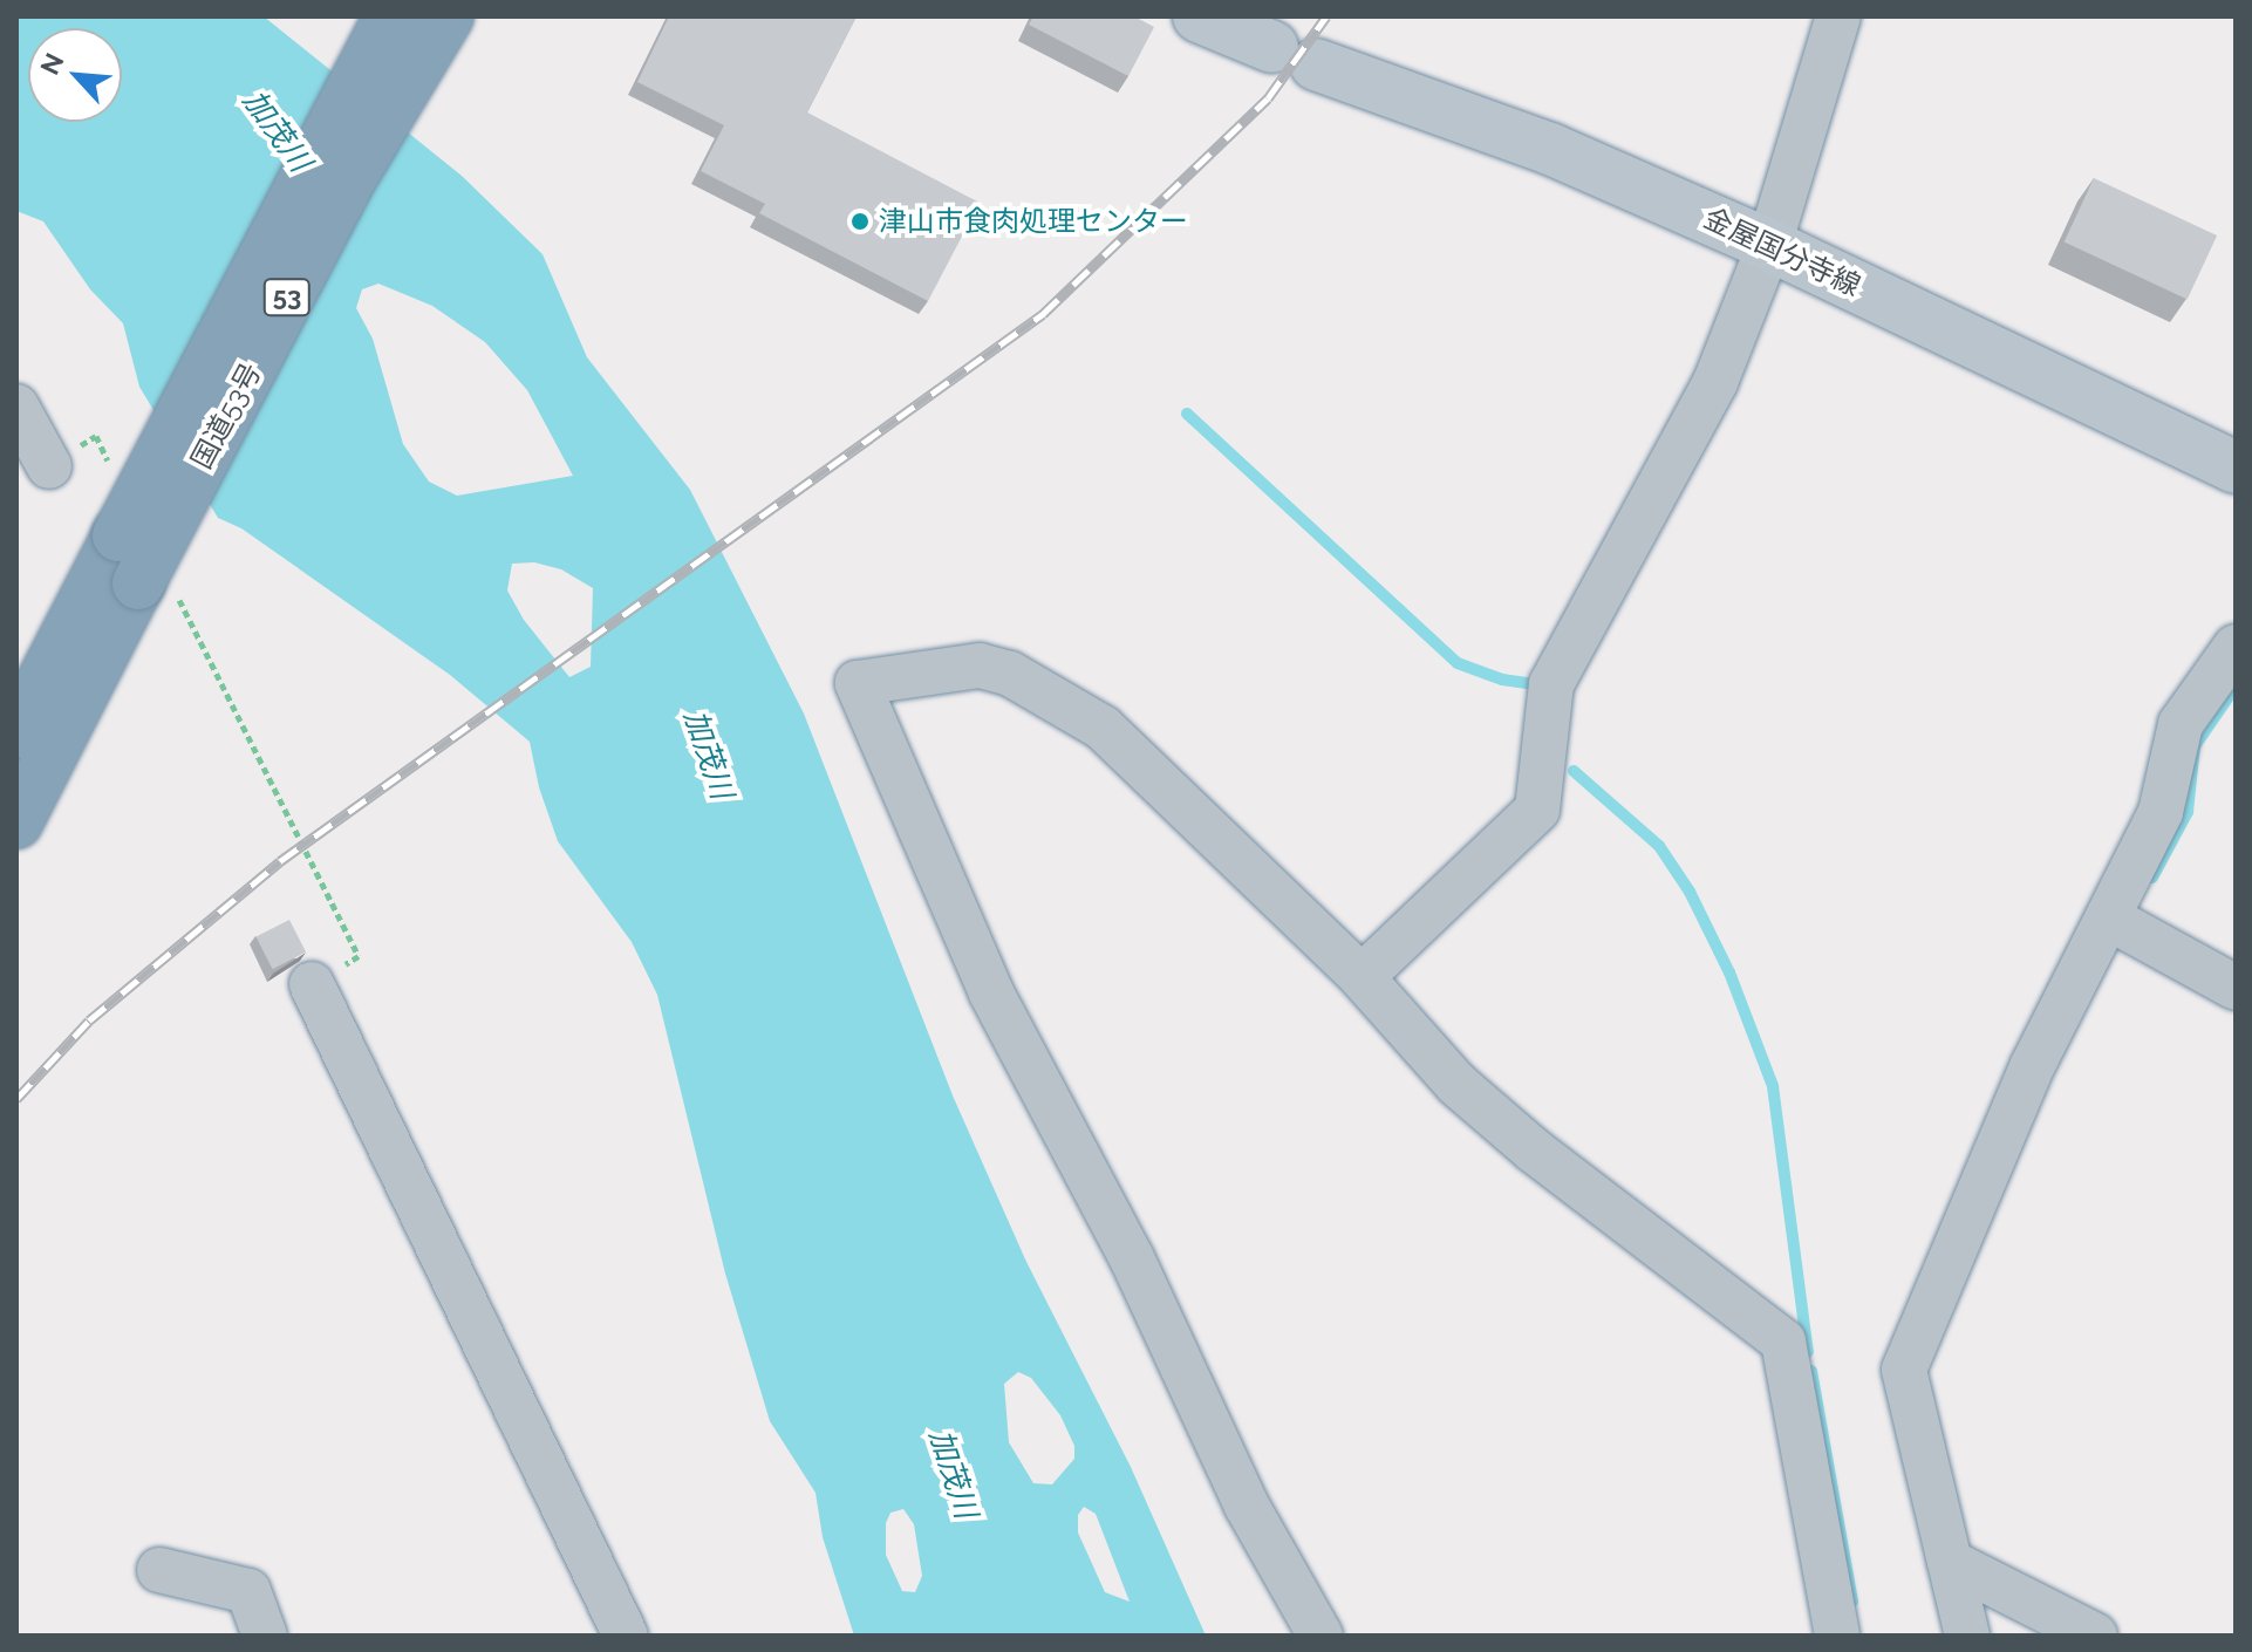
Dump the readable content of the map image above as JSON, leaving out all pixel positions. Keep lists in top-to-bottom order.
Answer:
{
  "streets": {
    "highway": ["53", "国道53号"],
    "main road": ["金屋国分寺線"]
  },
  "water": ["加茂川"],
  "places": ["津山市食肉処理センター"],
  "north": "top left"
}
